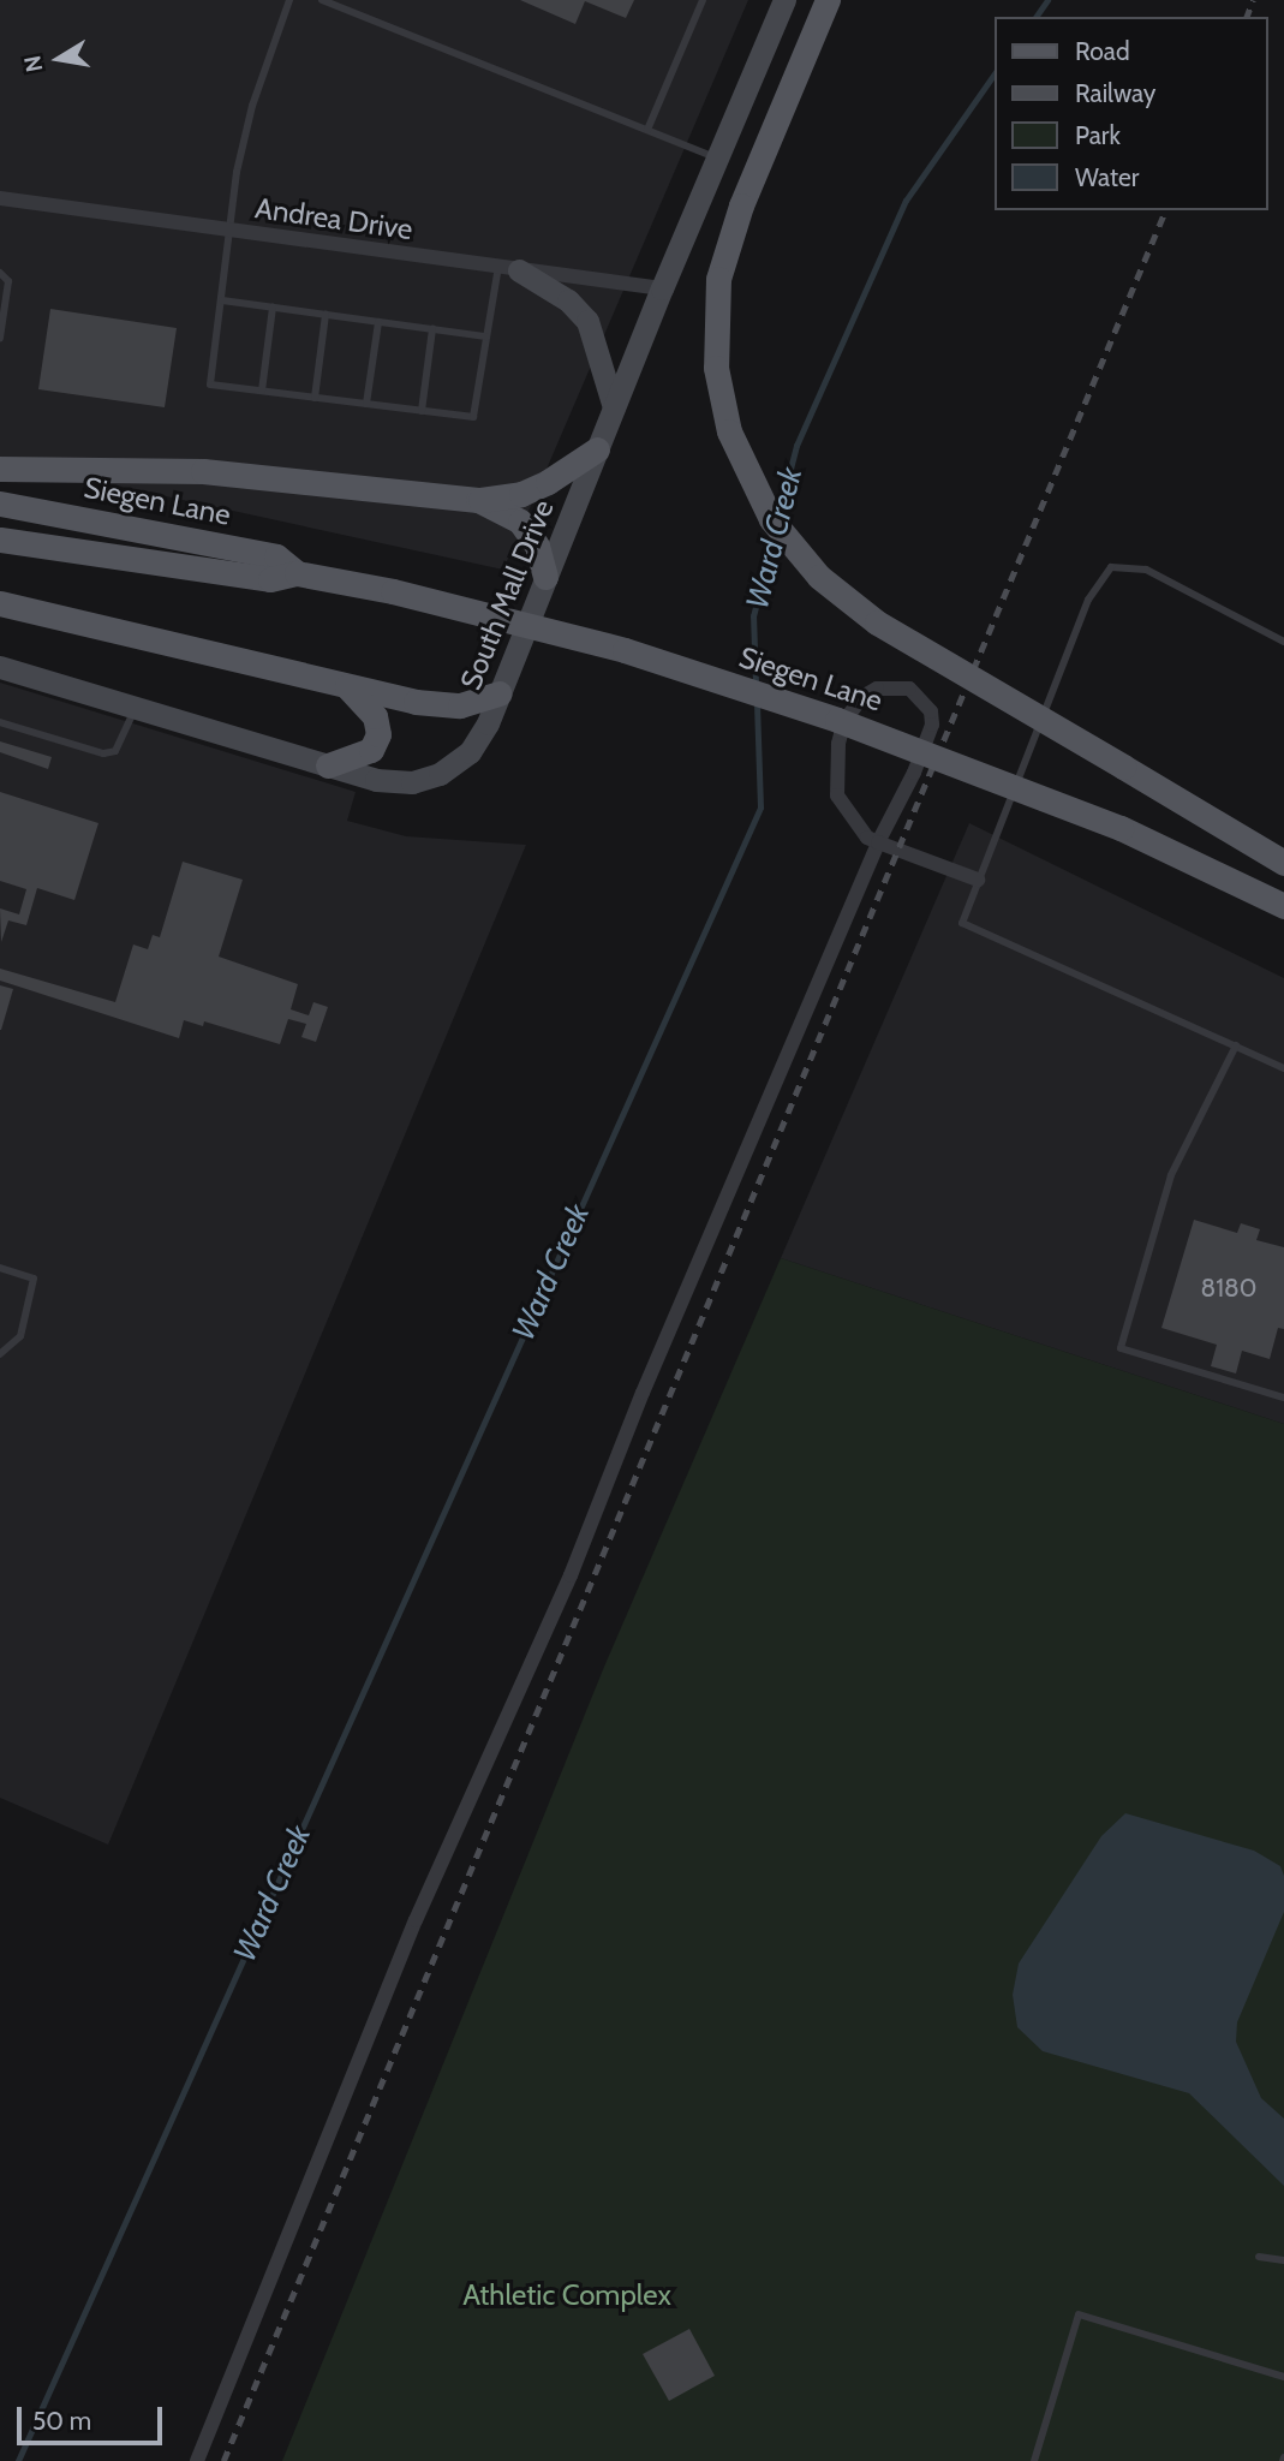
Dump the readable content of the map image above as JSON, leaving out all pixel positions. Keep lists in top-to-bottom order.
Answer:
{
  "streets": {
    "main road": ["Siegen Lane"],
    "street": ["Andrea Drive", "South Mall Drive"]
  },
  "crossings": [
    ["Andrea Drive", "South Mall Drive"]
  ],
  "water": ["Ward Creek"],
  "parks": ["Athletic Complex"],
  "house_numbers": ["8180"],
  "legend": [
    "Road",
    "Railway",
    "Park",
    "Water"
  ],
  "scale_bar": "50 m",
  "north": "left"
}
